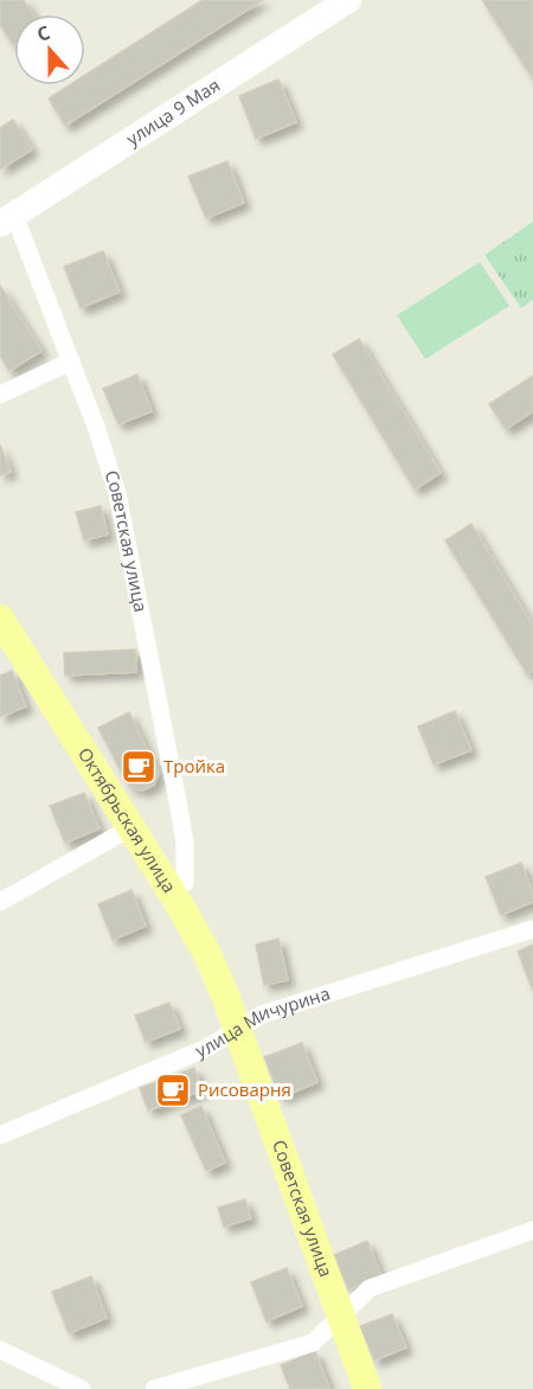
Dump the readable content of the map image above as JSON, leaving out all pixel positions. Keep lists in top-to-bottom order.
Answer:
{
  "streets": {
    "main road": ["улица 9 Мая", "Советская улица", "Октябрьская улица"],
    "street": ["улица Мичурина"]
  },
  "crossings": [
    ["улица 9 Мая", "Советская улица"],
    ["Советская улица", "Октябрьская улица"],
    ["Советская улица", "улица Мичурина"],
    ["Октябрьская улица", "улица Мичурина"]
  ],
  "places": {
    "cafe": ["Тройка", "Рисоварня"]
  },
  "north": "top"
}
